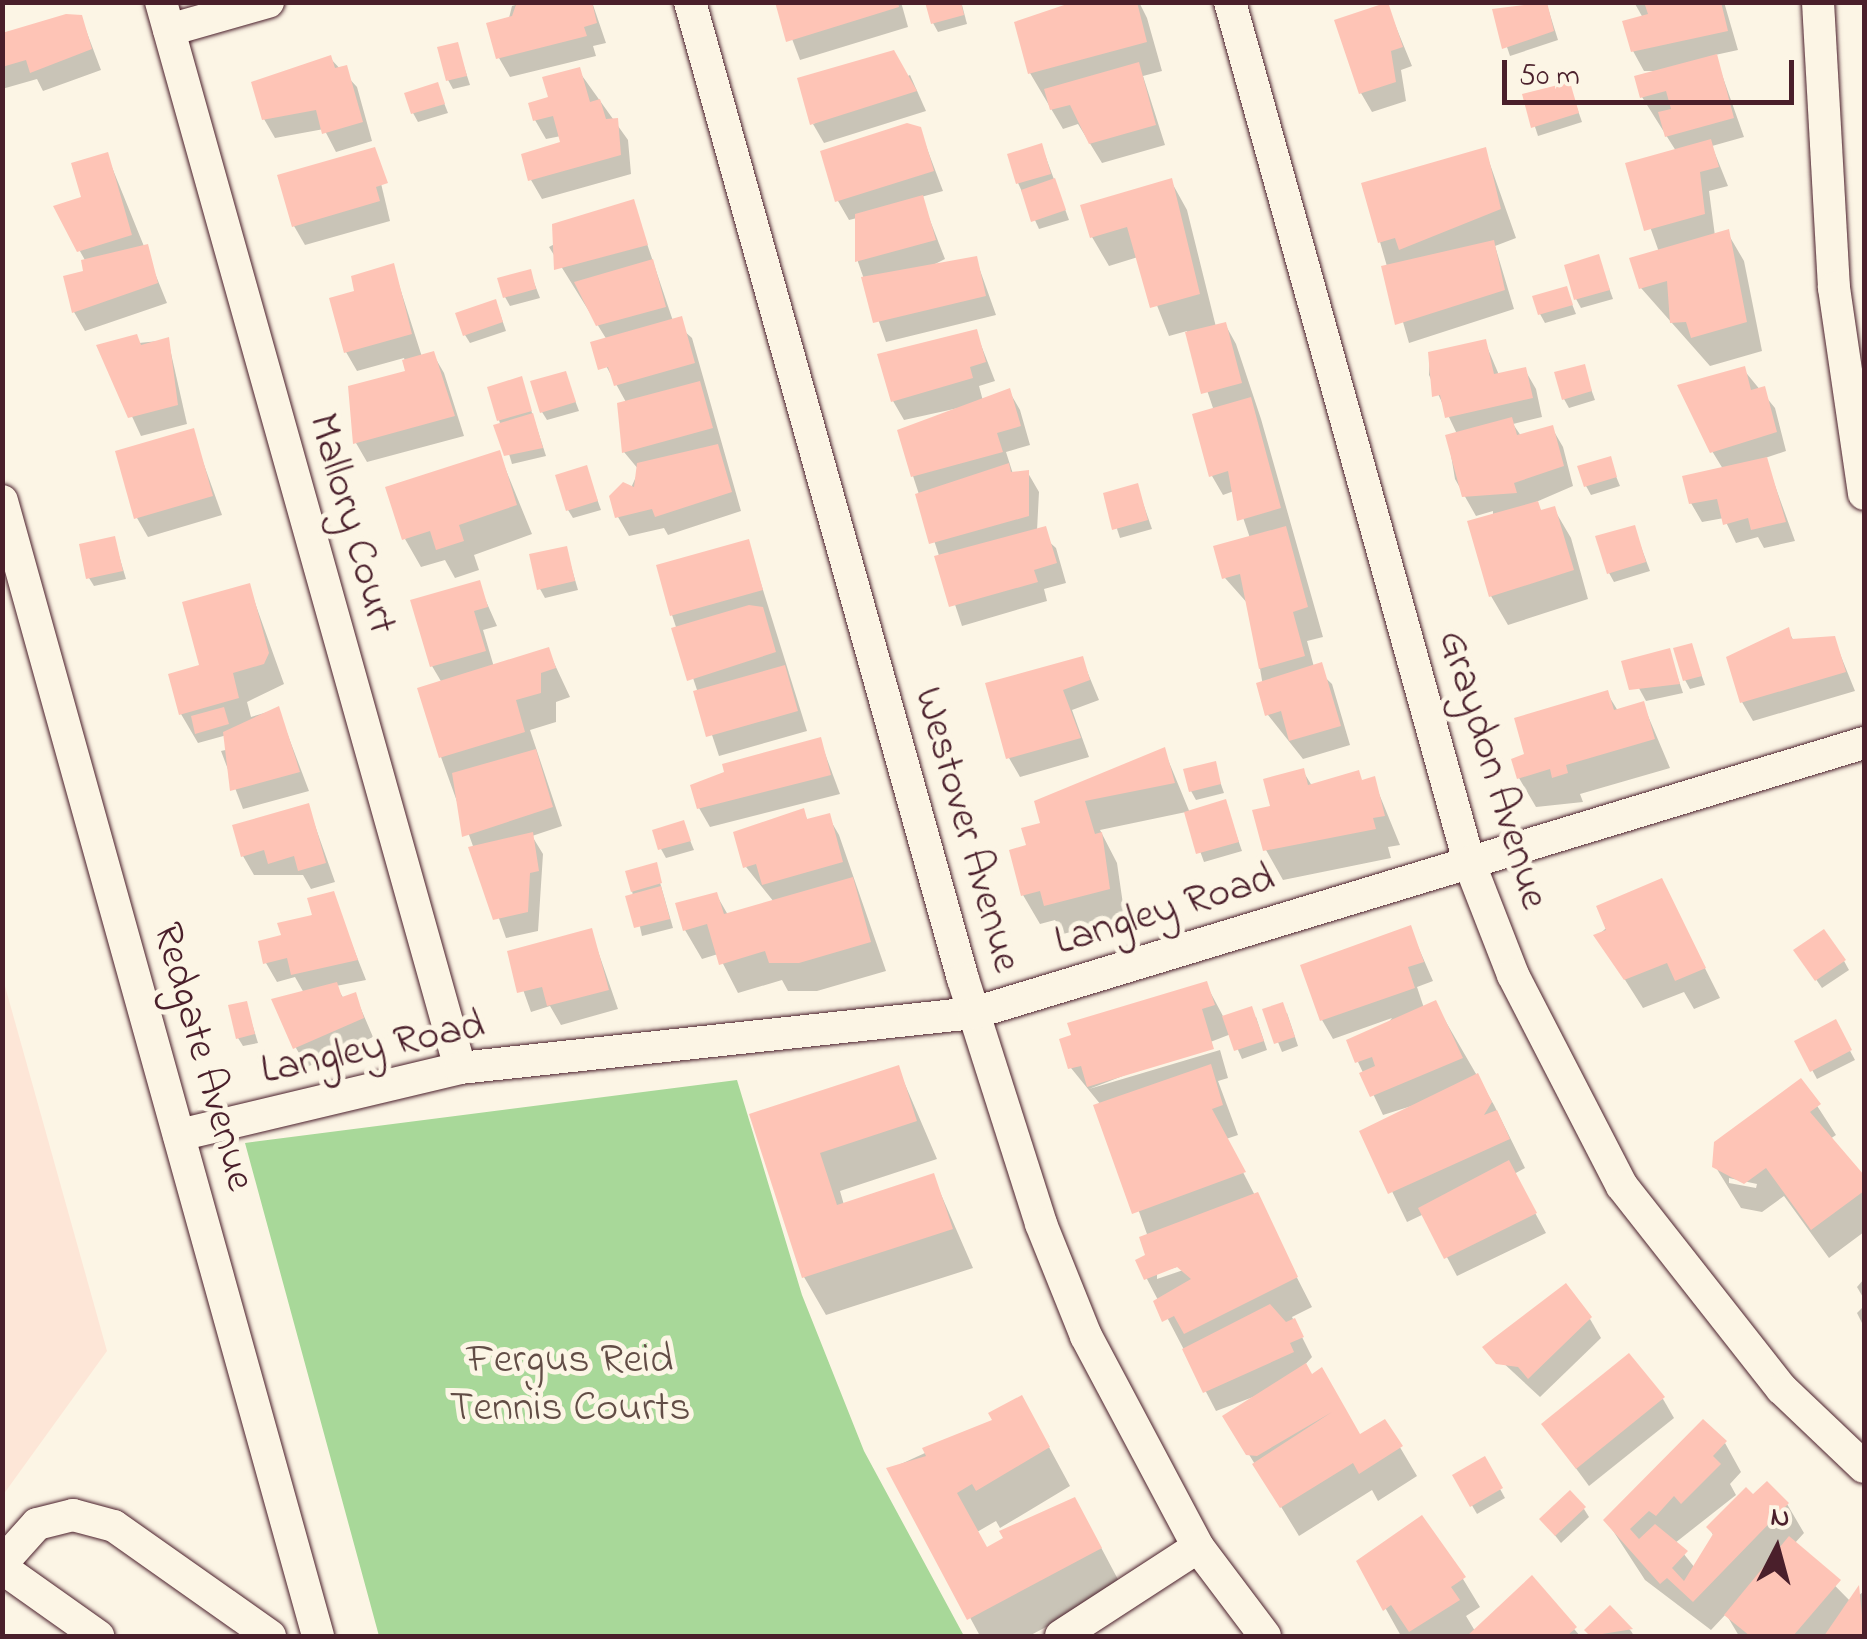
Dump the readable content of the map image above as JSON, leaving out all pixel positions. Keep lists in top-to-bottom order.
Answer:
{
  "streets": {
    "street": [
      "Mallory Court",
      "Graydon Avenue",
      "Westover Avenue",
      "Langley Road",
      "Redgate Avenue"
    ]
  },
  "crossings": [
    ["Mallory Court", "Langley Road"],
    ["Graydon Avenue", "Langley Road"],
    ["Westover Avenue", "Langley Road"],
    ["Langley Road", "Redgate Avenue"]
  ],
  "parks": ["Fergus Reid Tennis Courts"],
  "scale_bar": "50 m",
  "north": "top"
}
